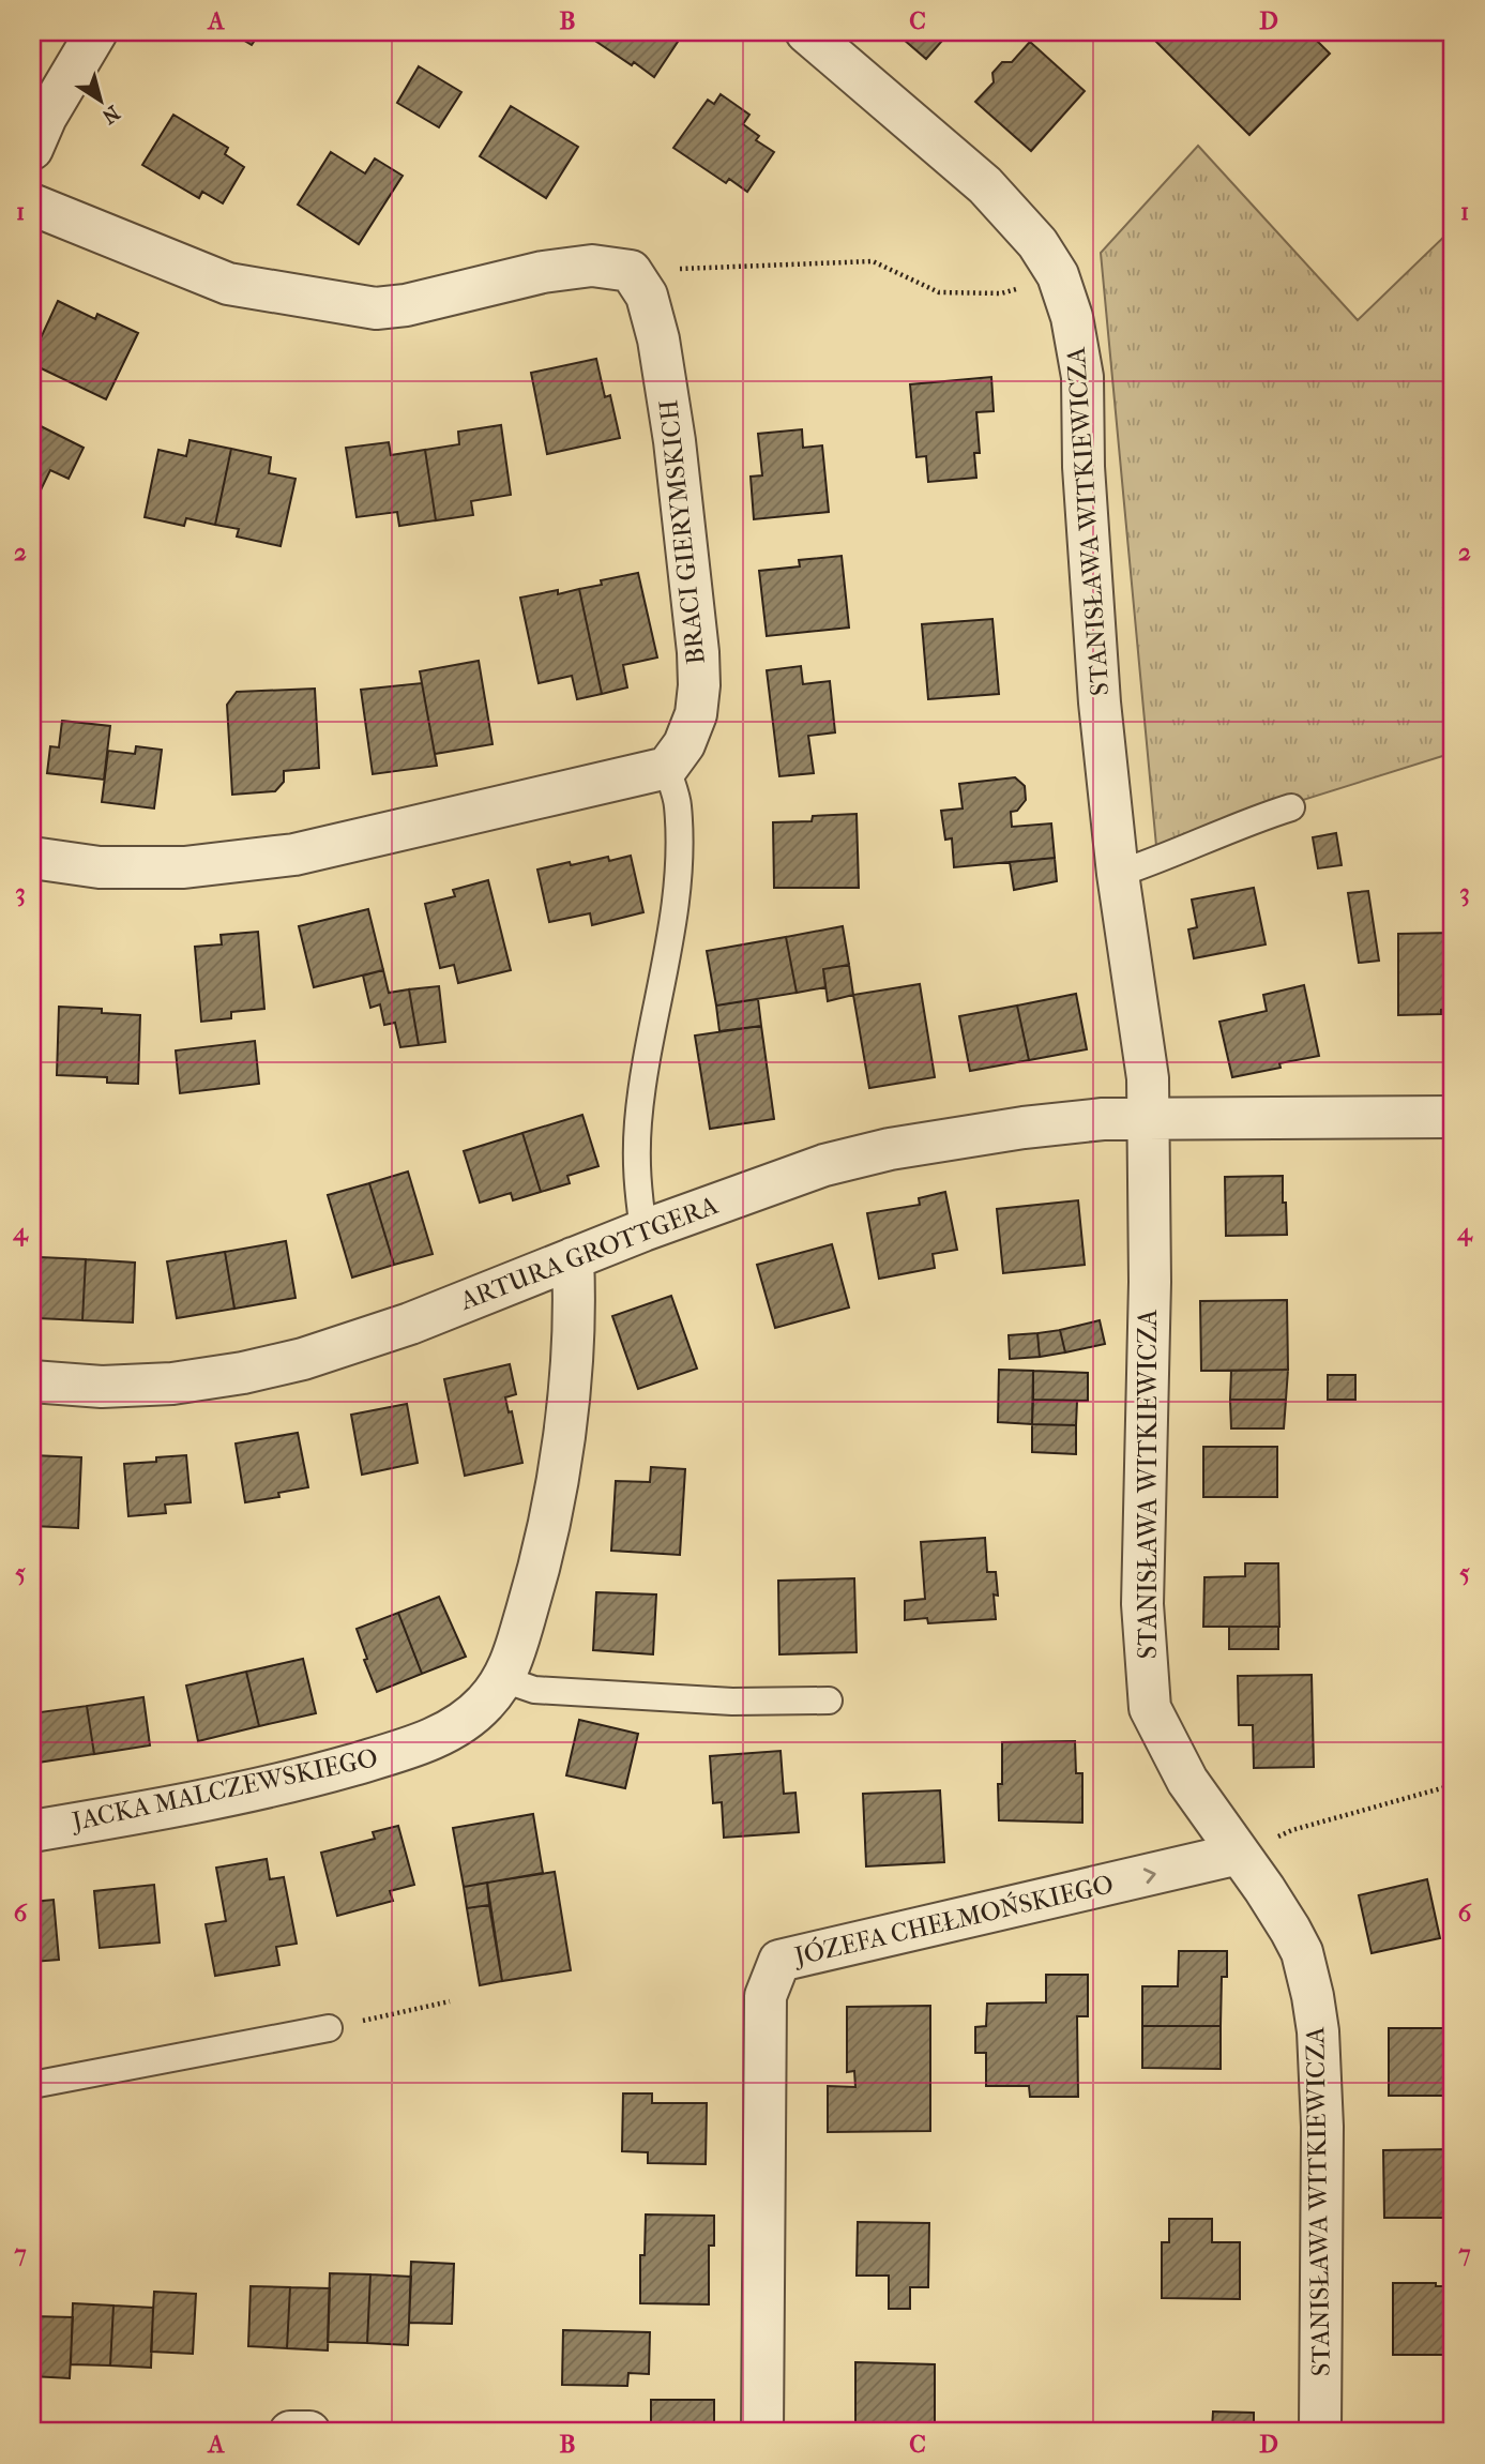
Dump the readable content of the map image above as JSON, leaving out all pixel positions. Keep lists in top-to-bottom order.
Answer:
{
  "streets": {
    "street": [
      "STANISŁAWA WITKIEWICZA",
      "BRACI GIERYMSKICH",
      "ARTURA GROTTGERA",
      "JACKA MALCZEWSKIEGO",
      "JÓZEFA CHEŁMOŃSKIEGO"
    ]
  },
  "crossings": [
    ["STANISŁAWA WITKIEWICZA", "ARTURA GROTTGERA"],
    ["STANISŁAWA WITKIEWICZA", "JÓZEFA CHEŁMOŃSKIEGO"],
    ["ARTURA GROTTGERA", "JACKA MALCZEWSKIEGO"]
  ],
  "north": "bottom right",
  "grid": {
    "columns": [
      "A",
      "B",
      "C",
      "D"
    ],
    "rows": [
      "1",
      "2",
      "3",
      "4",
      "5",
      "6",
      "7"
    ]
  }
}
